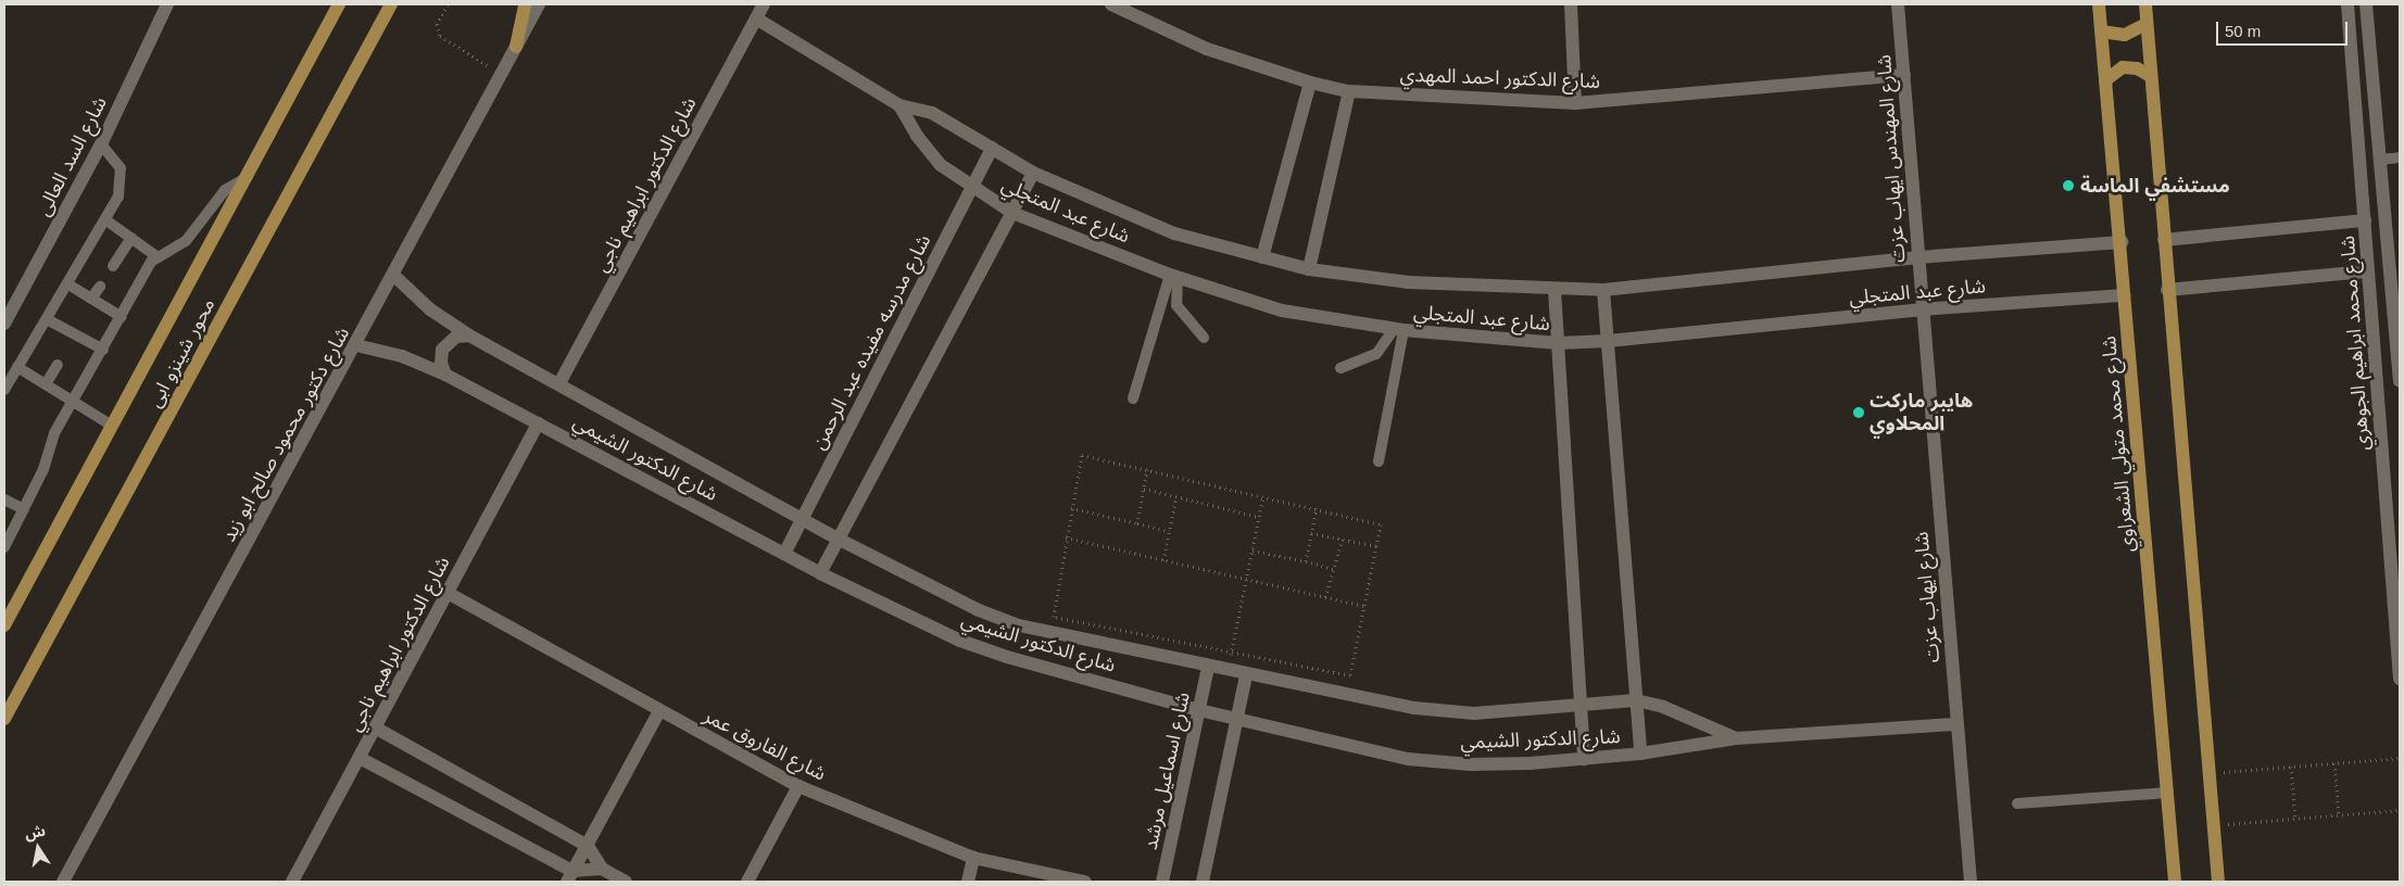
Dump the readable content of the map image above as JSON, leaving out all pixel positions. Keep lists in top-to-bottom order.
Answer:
{
  "streets": {
    "main road": ["محور شينزو ابى", "شارع محمد متولي الشعراوي"],
    "street": [
      "شارع الدكتور احمد المهدي",
      "شارع السد العالى",
      "شارع المهندس ايهاب عزت",
      "شارع الدكتور ابراهيم ناجي",
      "شارع عبد المتجلي",
      "شارع مدرسه مفيده عبد الرحمن",
      "شارع محمد ابراهيم الجوهري",
      "شارع دكتور محمود صالح ابو زيد",
      "شارع الدكتور الشيمي",
      "شارع ايهاب عزت",
      "شارع الفاروق عمر",
      "شارع اسماعيل مرشد"
    ]
  },
  "crossings": [
    ["شارع الدكتور احمد المهدي", "شارع المهندس ايهاب عزت"],
    ["شارع المهندس ايهاب عزت", "شارع عبد المتجلي"],
    ["شارع المهندس ايهاب عزت", "شارع ايهاب عزت"],
    ["شارع الدكتور ابراهيم ناجي", "شارع عبد المتجلي"],
    ["شارع الدكتور ابراهيم ناجي", "شارع الدكتور الشيمي"],
    ["شارع الدكتور ابراهيم ناجي", "شارع الفاروق عمر"],
    ["شارع عبد المتجلي", "شارع مدرسه مفيده عبد الرحمن"],
    ["شارع عبد المتجلي", "شارع محمد متولي الشعراوي"],
    ["شارع عبد المتجلي", "شارع ايهاب عزت"],
    ["شارع مدرسه مفيده عبد الرحمن", "شارع الدكتور الشيمي"],
    ["شارع دكتور محمود صالح ابو زيد", "شارع الدكتور الشيمي"],
    ["شارع الدكتور الشيمي", "شارع ايهاب عزت"],
    ["شارع الدكتور الشيمي", "شارع اسماعيل مرشد"]
  ],
  "places": ["مستشفي الماسة", "هايبر ماركت المحلاوي"],
  "scale_bar": "50 m",
  "north": "top"
}
